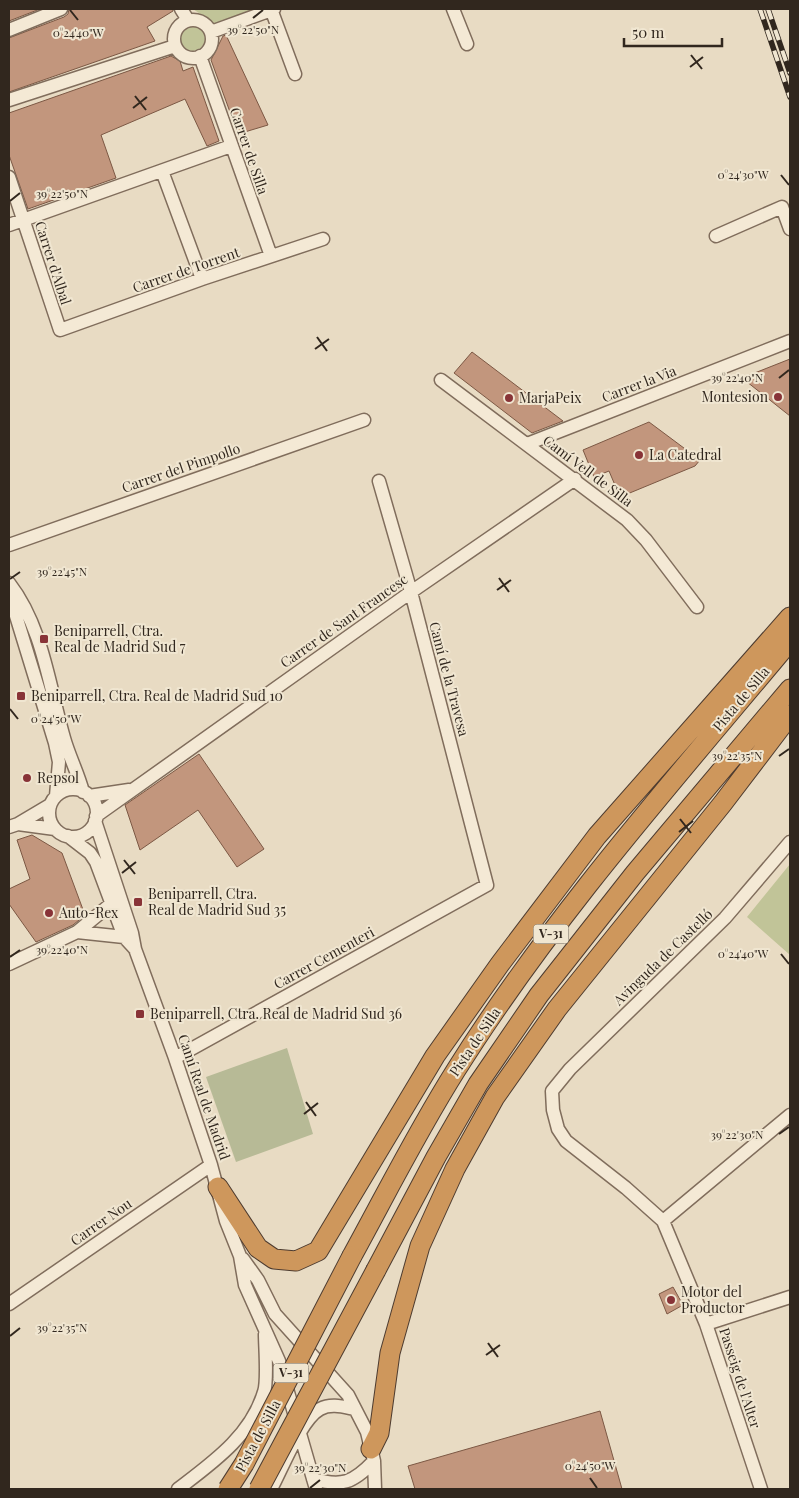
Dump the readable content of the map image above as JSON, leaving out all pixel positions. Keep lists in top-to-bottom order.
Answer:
{
  "streets": {
    "highway": ["Pista de Silla", "V-31"],
    "street": [
      "Carrer de Silla",
      "Carrer d'Albal",
      "Carrer de Torrent",
      "Carrer la Via",
      "Carrer del Pimpollo",
      "Camí Vell de Silla",
      "Carrer de Sant Francesc",
      "Camí de la Travesa",
      "Avinguda de Castelló",
      "Carrer Cementeri",
      "Camí Real de Madrid",
      "Carrer Nou",
      "Passeig de l'Alter"
    ]
  },
  "crossings": [
    ["Carrer de Silla", "Carrer de Torrent"],
    ["Carrer d'Albal", "Carrer de Torrent"],
    ["Carrer la Via", "Camí Vell de Silla"],
    ["Camí Vell de Silla", "Carrer de Sant Francesc"],
    ["Carrer de Sant Francesc", "Camí de la Travesa"],
    ["Carrer de Sant Francesc", "Camí Real de Madrid"],
    ["Camí de la Travesa", "Carrer Cementeri"],
    ["Avinguda de Castelló", "Passeig de l'Alter"],
    ["Carrer Cementeri", "Camí Real de Madrid"],
    ["Camí Real de Madrid", "Carrer Nou"]
  ],
  "places": {
    "other": [
      "Montesion",
      "MarjaPeix",
      "La Catedral",
      "Repsol",
      "Auto-Rex",
      "Motor del Productor"
    ],
    "transit": [
      "Beniparrell, Ctra. Real de Madrid Sud 7",
      "Beniparrell, Ctra. Real de Madrid Sud 10",
      "Beniparrell, Ctra. Real de Madrid Sud 35",
      "Beniparrell, Ctra. Real de Madrid Sud 36"
    ]
  },
  "scale_bar": "50 m",
  "coordinates": [
    "39°22'50\"N",
    "0°24'40\"W",
    "0°24'30\"W",
    "39°22'40\"N",
    "39°22'45\"N",
    "0°24'50\"W",
    "39°22'35\"N",
    "39°22'30\"N"
  ]
}
